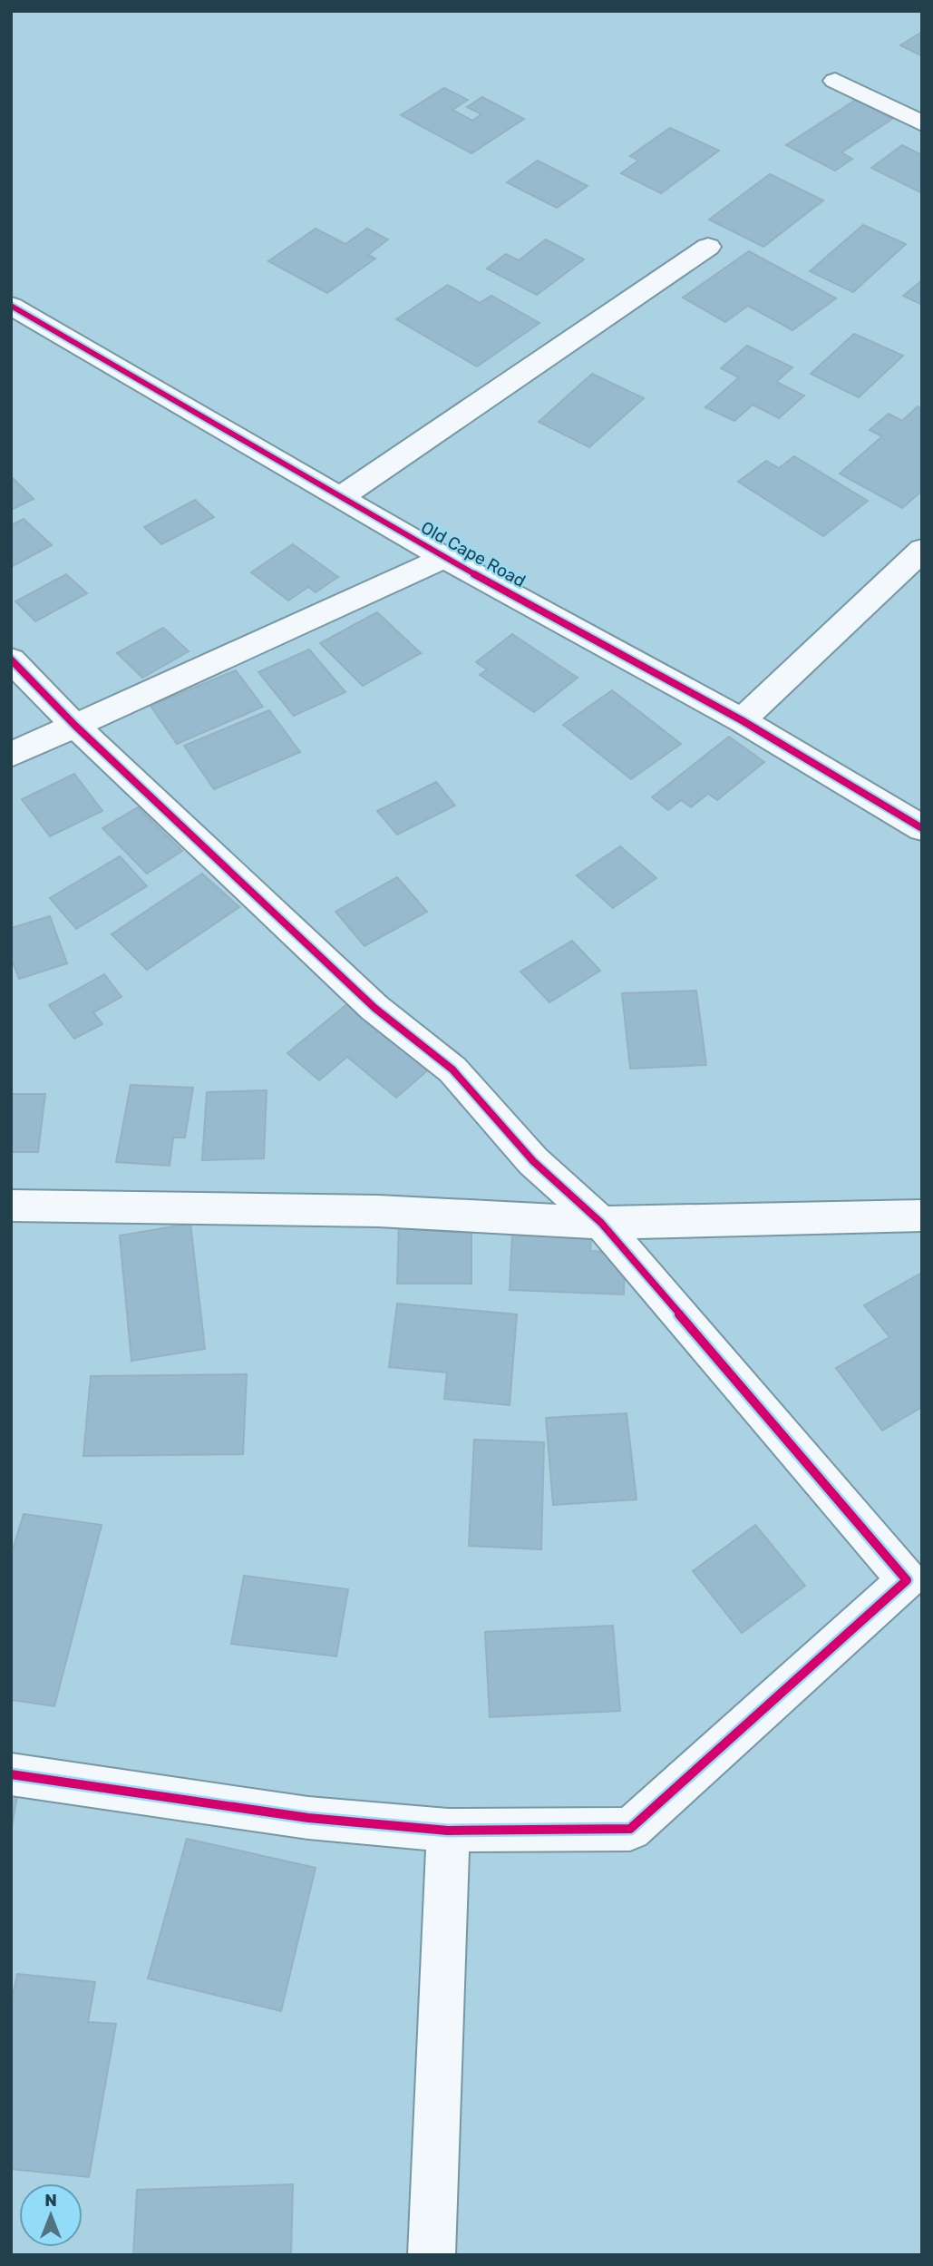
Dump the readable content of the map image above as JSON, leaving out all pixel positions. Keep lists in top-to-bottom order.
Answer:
{
  "streets": {
    "street": ["Old Cape Road"]
  },
  "north": "top"
}
